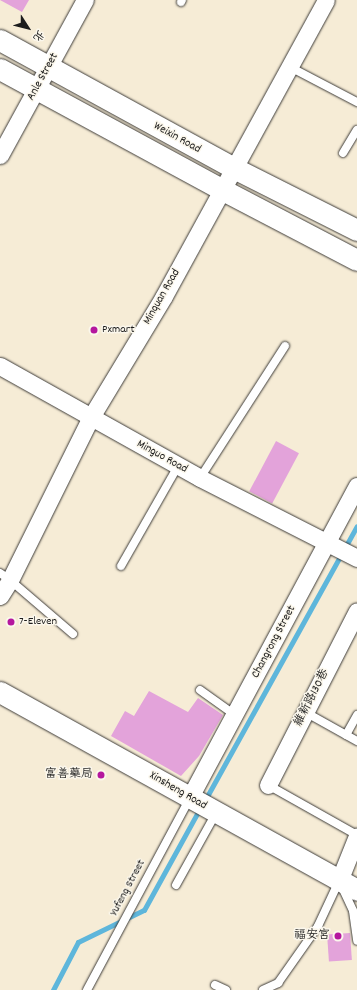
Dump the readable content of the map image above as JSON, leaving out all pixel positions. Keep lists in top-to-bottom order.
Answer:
{
  "streets": {
    "street": [
      "Anle Street",
      "Weixin Road",
      "Minquan Road",
      "Minguo Road",
      "Changrong Street",
      "維新路130巷",
      "Xinsheng Road"
    ],
    "lane": ["Yufeng Street"]
  },
  "crossings": [
    ["Anle Street", "Weixin Road"],
    ["Weixin Road", "Minquan Road"],
    ["Minquan Road", "Minguo Road"],
    ["Minguo Road", "Changrong Street"],
    ["Changrong Street", "Xinsheng Road"],
    ["Changrong Street", "Yufeng Street"],
    ["Xinsheng Road", "Yufeng Street"]
  ],
  "places": [
    "Pxmart",
    "7-Eleven",
    "富善藥局",
    "福安宮"
  ],
  "north": "bottom right"
}
